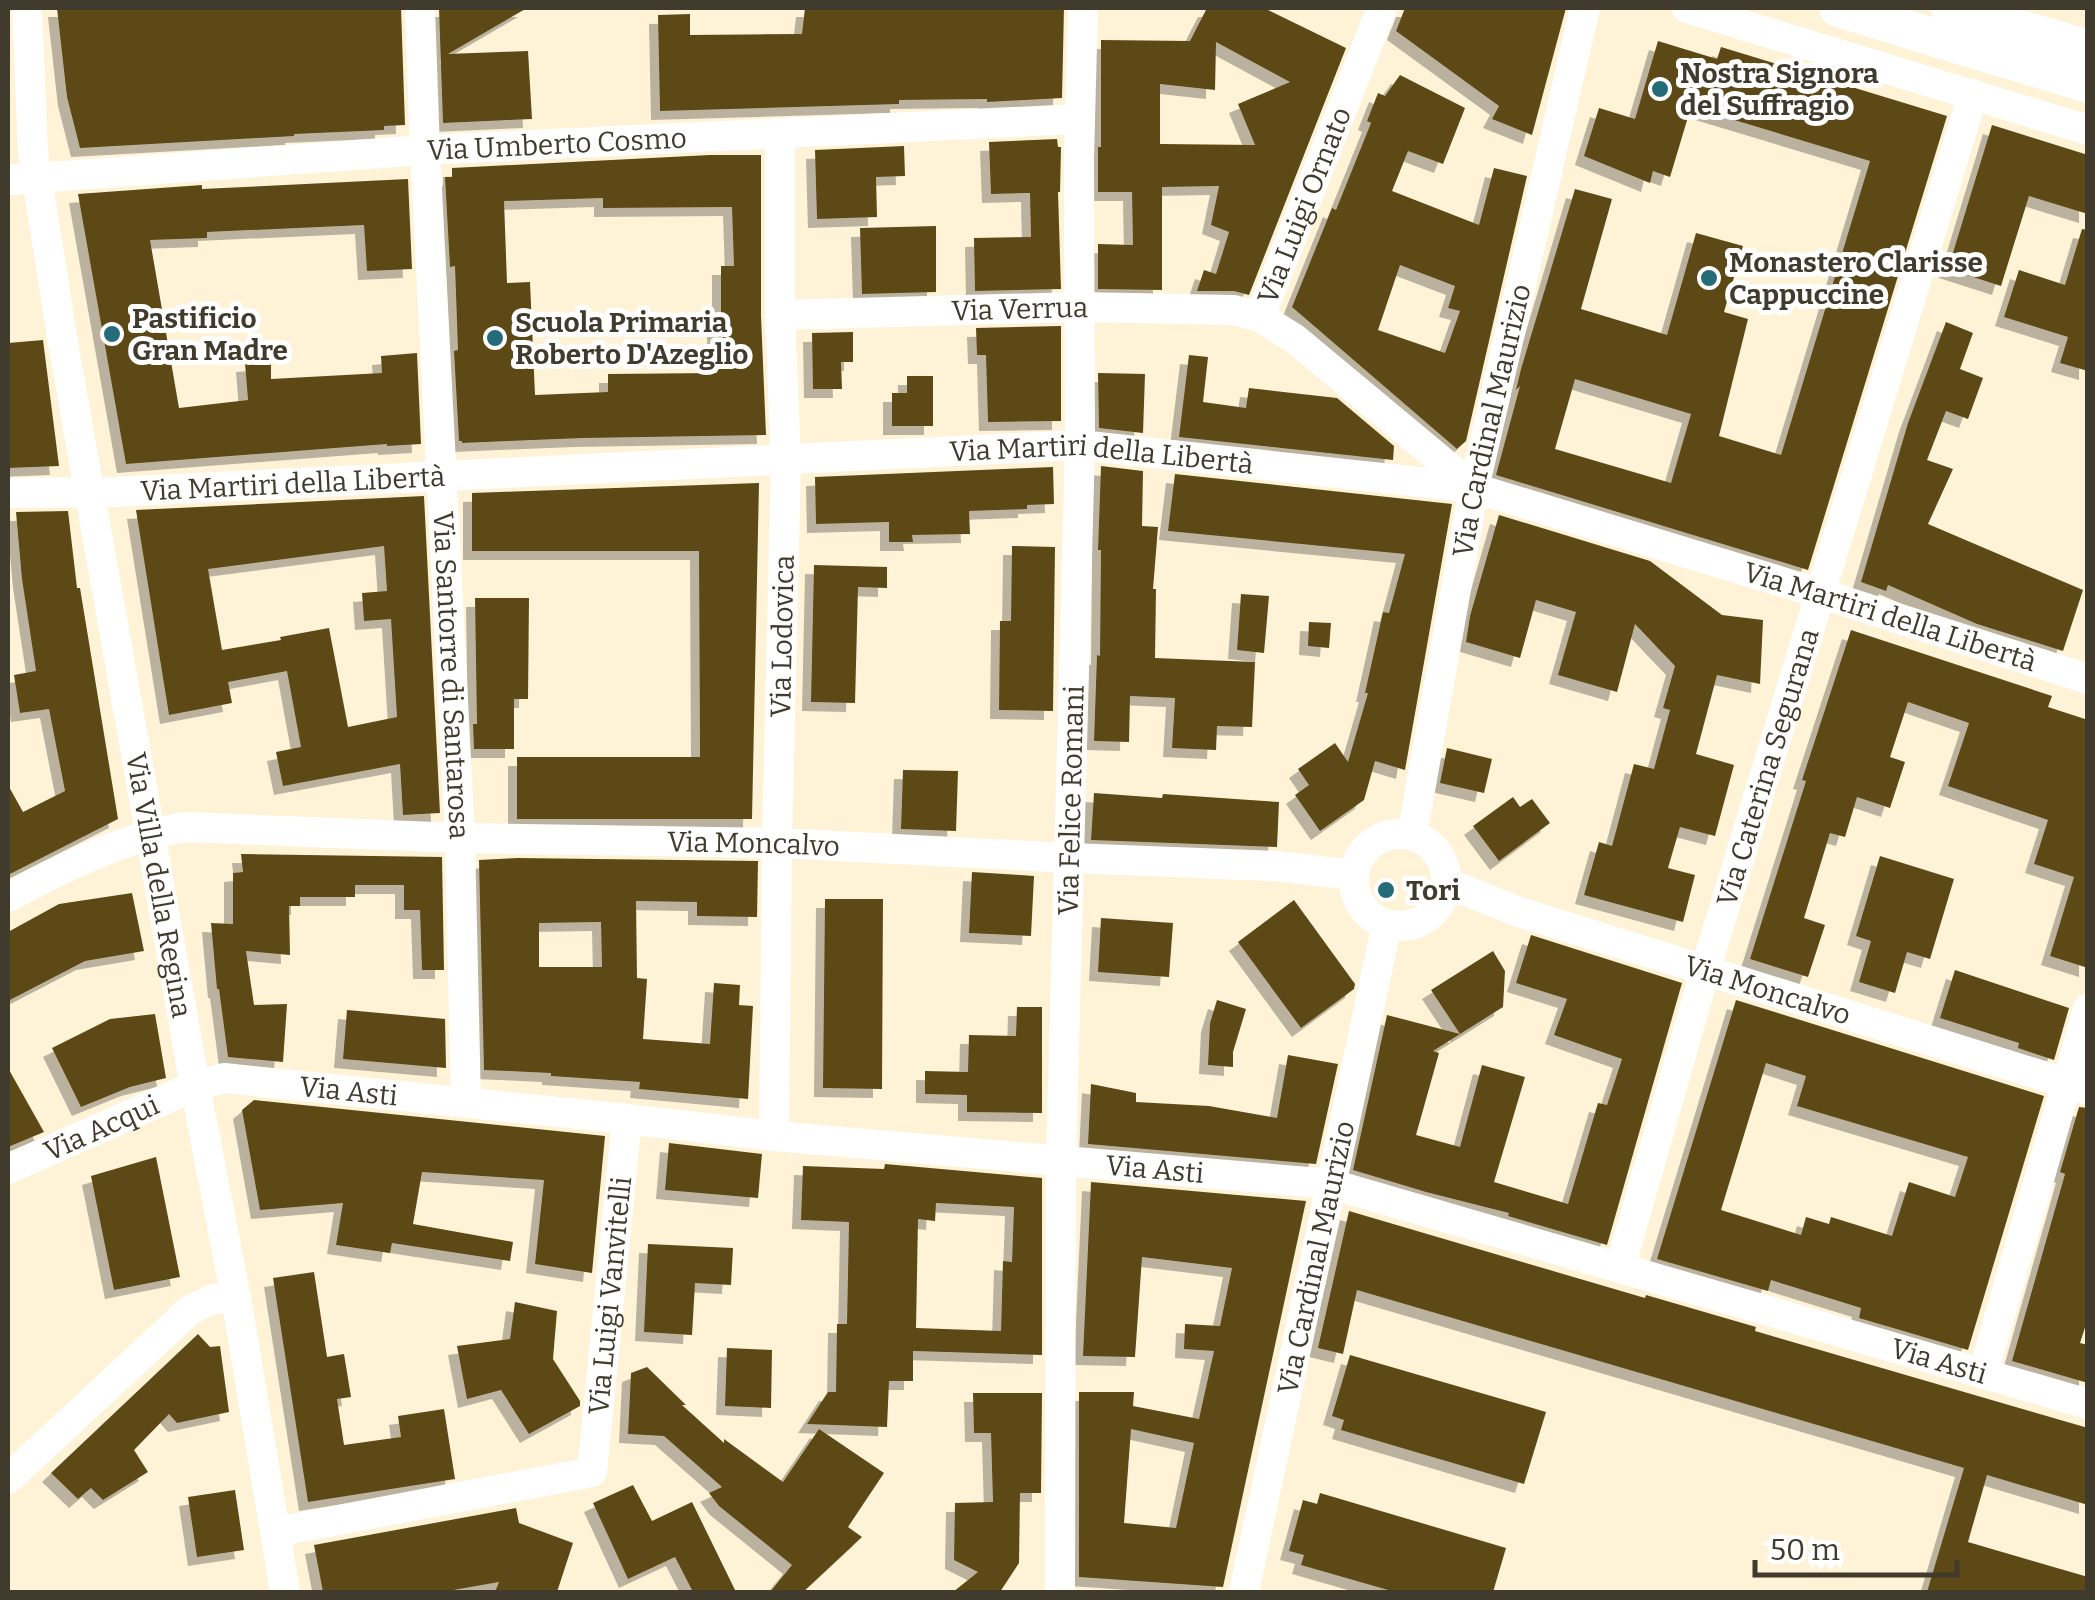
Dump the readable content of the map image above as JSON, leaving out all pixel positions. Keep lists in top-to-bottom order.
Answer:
{
  "streets": {
    "street": [
      "Via Umberto Cosmo",
      "Via Luigi Ornato",
      "Via Verrua",
      "Via Cardinal Maurizio",
      "Via Martiri della Libertà",
      "Via Lodovica",
      "Via Santorre di Santarosa",
      "Via Caterina Segurana",
      "Via Felice Romani",
      "Via Moncalvo",
      "Via Villa della Regina",
      "Via Asti",
      "Via Acqui",
      "Via Luigi Vanvitelli"
    ]
  },
  "crossings": [
    ["Via Umberto Cosmo", "Via Lodovica"],
    ["Via Umberto Cosmo", "Via Santorre di Santarosa"],
    ["Via Umberto Cosmo", "Via Felice Romani"],
    ["Via Umberto Cosmo", "Via Villa della Regina"],
    ["Via Luigi Ornato", "Via Verrua"],
    ["Via Luigi Ornato", "Via Cardinal Maurizio"],
    ["Via Luigi Ornato", "Via Martiri della Libertà"],
    ["Via Verrua", "Via Lodovica"],
    ["Via Verrua", "Via Felice Romani"],
    ["Via Cardinal Maurizio", "Via Martiri della Libertà"],
    ["Via Cardinal Maurizio", "Via Moncalvo"],
    ["Via Cardinal Maurizio", "Via Asti"],
    ["Via Martiri della Libertà", "Via Lodovica"],
    ["Via Martiri della Libertà", "Via Santorre di Santarosa"],
    ["Via Martiri della Libertà", "Via Caterina Segurana"],
    ["Via Martiri della Libertà", "Via Felice Romani"],
    ["Via Martiri della Libertà", "Via Villa della Regina"],
    ["Via Lodovica", "Via Moncalvo"],
    ["Via Lodovica", "Via Asti"],
    ["Via Santorre di Santarosa", "Via Moncalvo"],
    ["Via Santorre di Santarosa", "Via Asti"],
    ["Via Caterina Segurana", "Via Moncalvo"],
    ["Via Caterina Segurana", "Via Asti"],
    ["Via Felice Romani", "Via Moncalvo"],
    ["Via Felice Romani", "Via Asti"],
    ["Via Moncalvo", "Via Villa della Regina"],
    ["Via Villa della Regina", "Via Asti"],
    ["Via Villa della Regina", "Via Acqui"],
    ["Via Villa della Regina", "Via Luigi Vanvitelli"],
    ["Via Asti", "Via Acqui"],
    ["Via Asti", "Via Luigi Vanvitelli"]
  ],
  "places": [
    "Nostra Signora del Suffragio",
    "Monastero Clarisse Cappuccine",
    "Pastificio Gran Madre",
    "Scuola Primaria Roberto D'Azeglio",
    "Tori"
  ],
  "scale_bar": "50 m"
}
